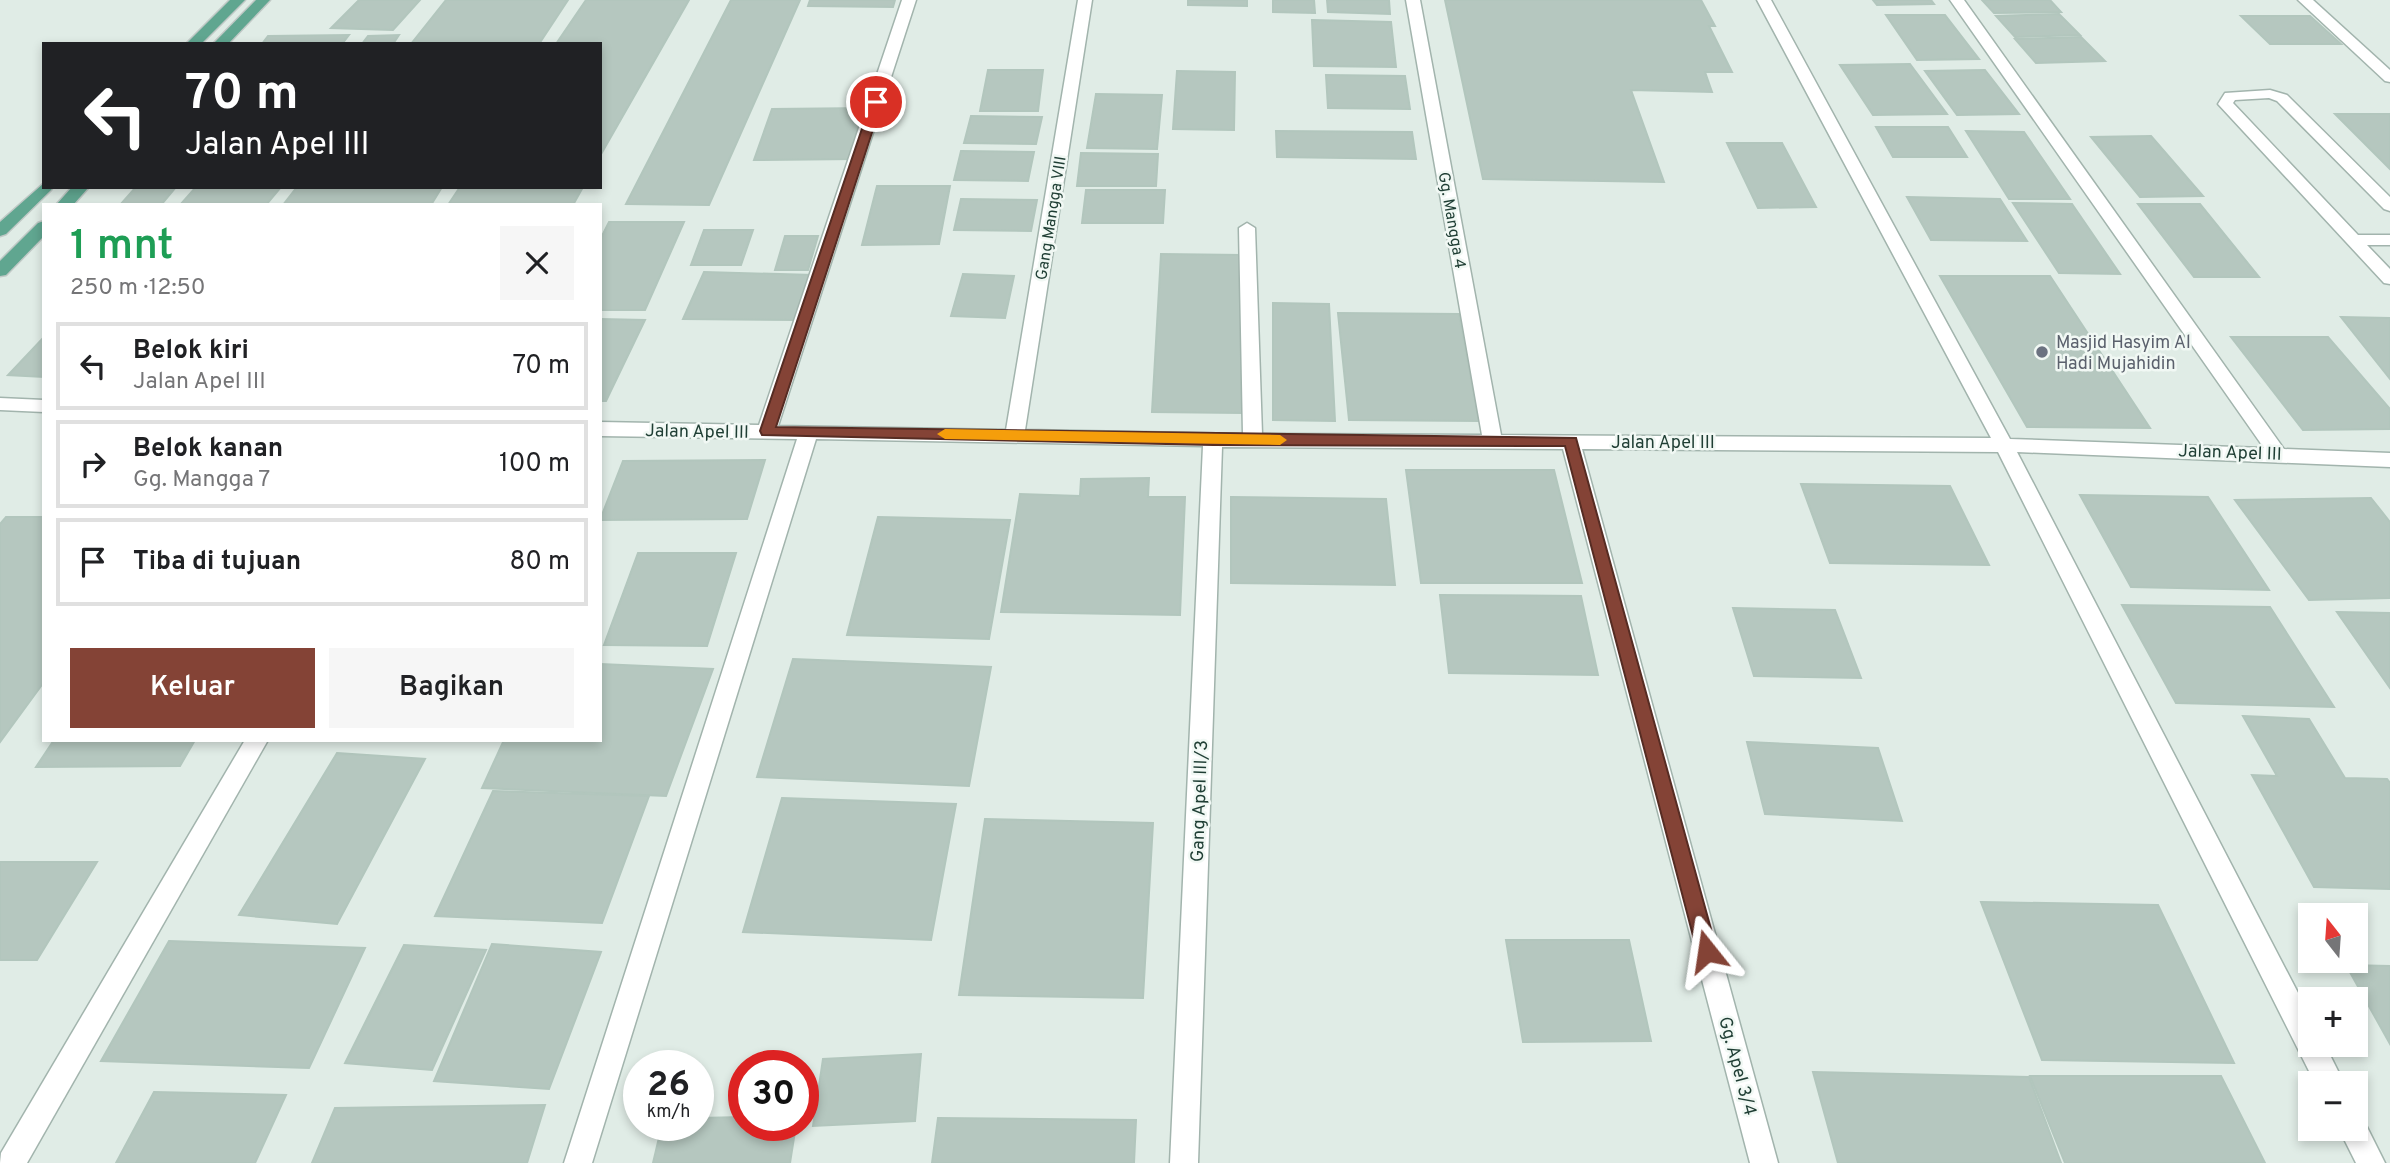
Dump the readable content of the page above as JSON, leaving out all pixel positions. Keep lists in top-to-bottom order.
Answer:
{
  "streets": {
    "street": [
      "Gang Mangga VIII",
      "Gg. Mangga 4",
      "Jalan Apel III",
      "Gang Apel III/3",
      "Gg. Apel 3/4"
    ]
  },
  "crossings": [
    ["Gang Mangga VIII", "Jalan Apel III"],
    ["Gg. Mangga 4", "Jalan Apel III"],
    ["Jalan Apel III", "Gang Apel III/3"],
    ["Jalan Apel III", "Gg. Apel 3/4"]
  ],
  "places": ["Masjid Hasyim Al Hadi Mujahidin"],
  "north": "top",
  "page": {
    "turn": ["70 m", "Jalan Apel III"],
    "heading": ["1 mnt", "250 m · 12:50"],
    "list": [
      {
        "name": "Belok kiri",
        "note": "Jalan Apel III",
        "value": "70 m"
      },
      {
        "name": "Belok kanan",
        "note": "Gg. Mangga 7",
        "value": "100 m"
      },
      {
        "name": "Tiba di tujuan",
        "value": "80 m"
      }
    ],
    "buttons": ["Keluar", "Bagikan"],
    "map_buttons": ["+", "−"],
    "speed": "26 km/h",
    "limit": "30"
  }
}
